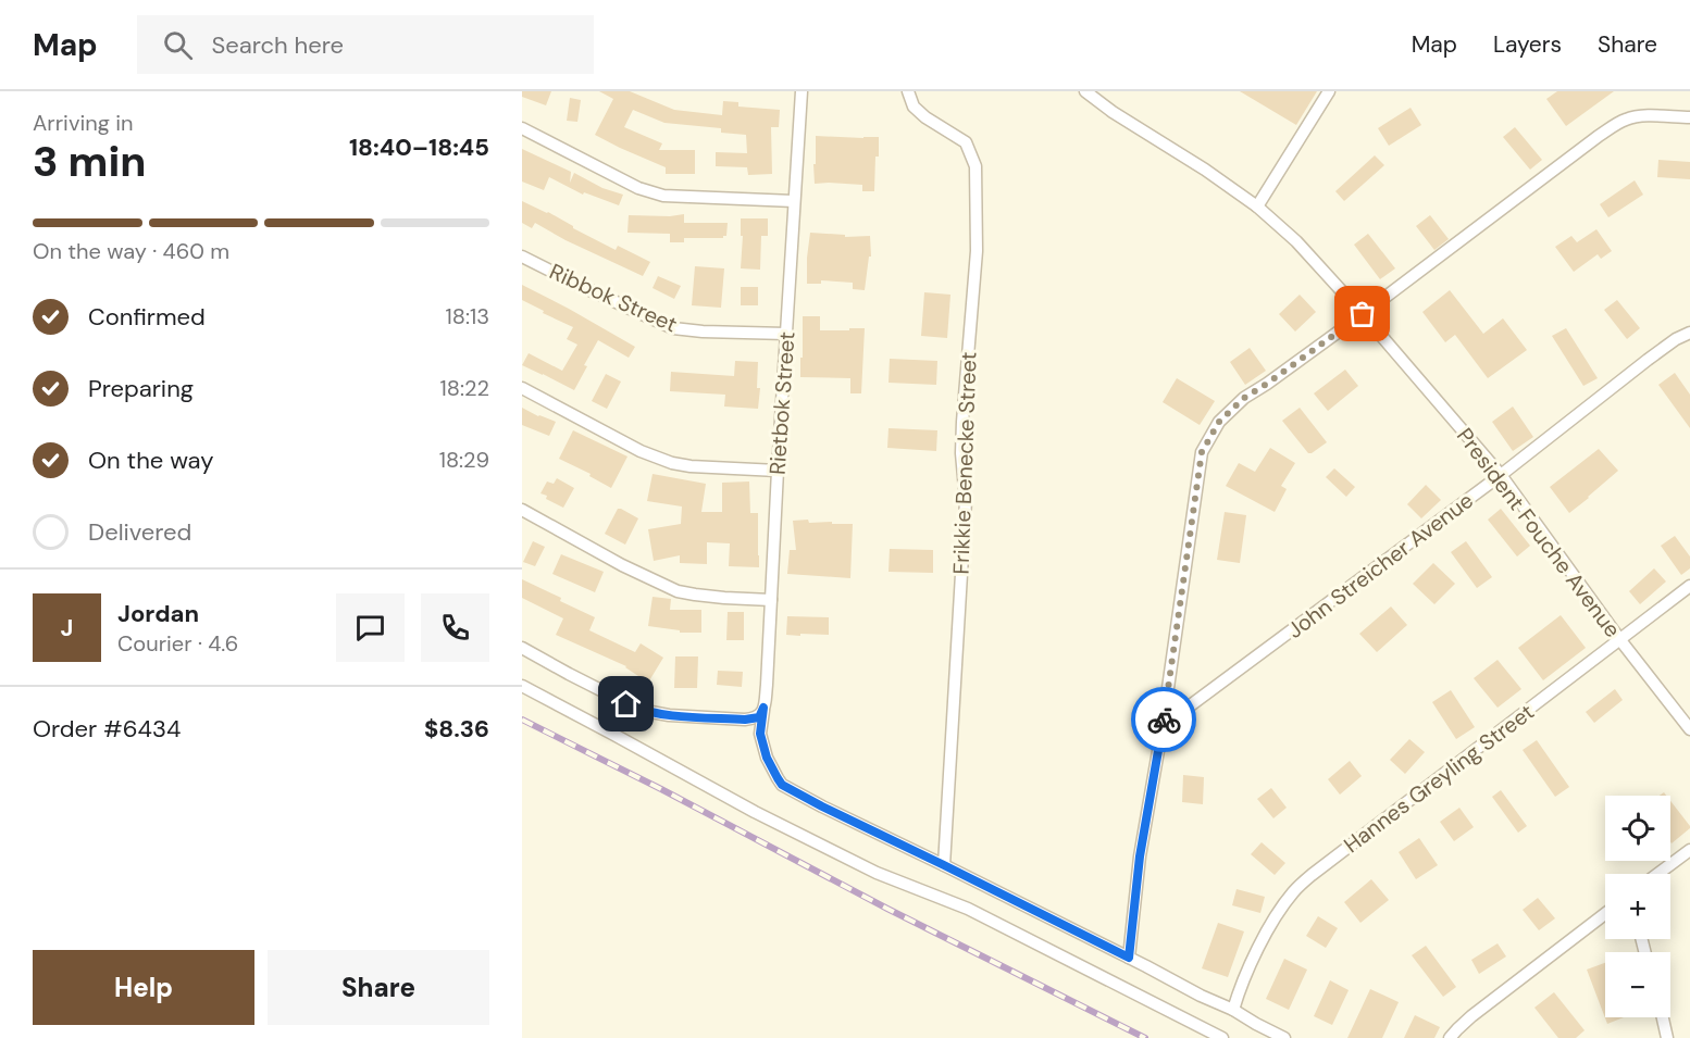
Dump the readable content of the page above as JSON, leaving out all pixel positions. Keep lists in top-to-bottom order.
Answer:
{
  "streets": {
    "street": [
      "Ribbok Street",
      "Rietbok Street",
      "Frikkie Benecke Street",
      "President Fouche Avenue",
      "John Streicher Avenue",
      "Hannes Greyling Street"
    ]
  },
  "crossings": [
    ["Ribbok Street", "Rietbok Street"],
    ["Rietbok Street", "Frikkie Benecke Street"],
    ["Rietbok Street", "Hannes Greyling Street"],
    ["President Fouche Avenue", "John Streicher Avenue"],
    ["President Fouche Avenue", "Hannes Greyling Street"]
  ],
  "page": {
    "header": "Map",
    "search": "Search here",
    "nav": ["Map", "Layers", "Share"],
    "heading": ["3 min", "Arriving in", "18:40–18:45"],
    "panel": [
      "Jordan",
      "Courier · 4.6",
      "Order #6434",
      "$8.36"
    ],
    "bar": "On the way · 460 m",
    "list": [
      ["Confirmed", "18:13"],
      ["Preparing", "18:22"],
      ["On the way", "18:29"],
      "Delivered"
    ],
    "round": "J",
    "map_buttons": ["+", "−"],
    "buttons": ["Help", "Share"]
  }
}
